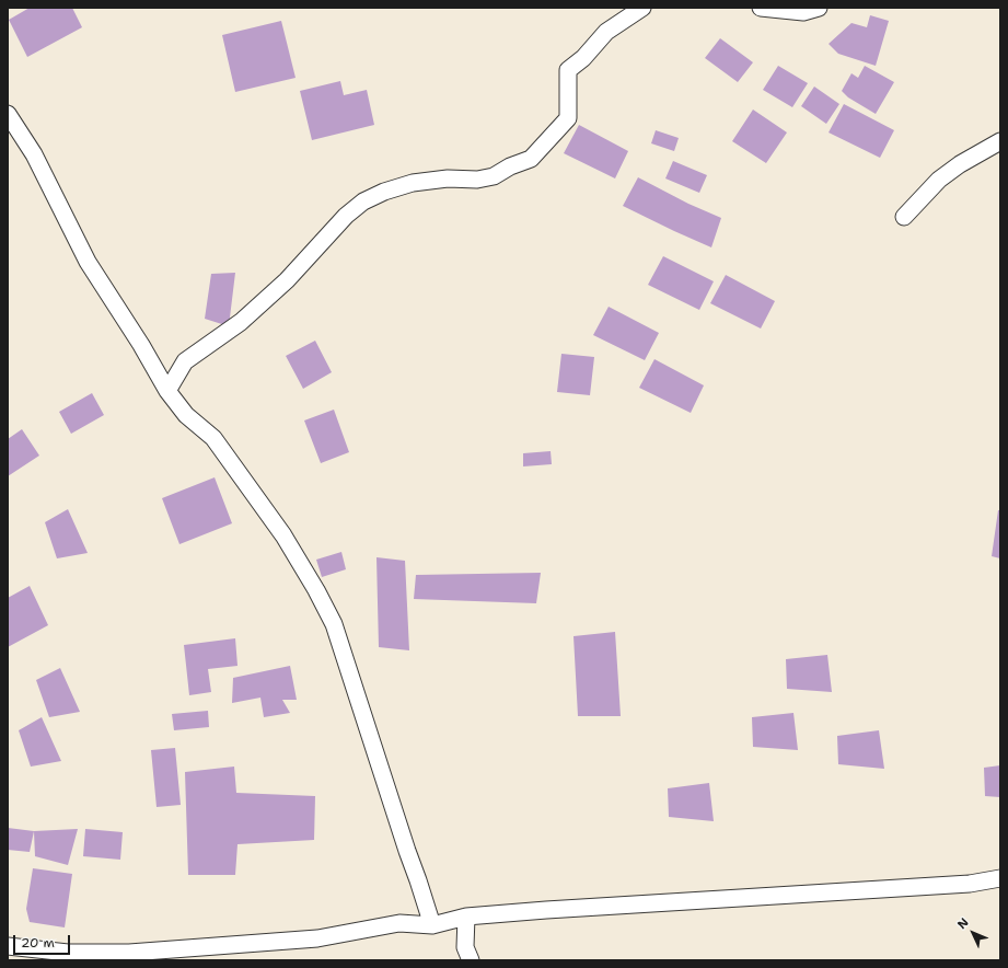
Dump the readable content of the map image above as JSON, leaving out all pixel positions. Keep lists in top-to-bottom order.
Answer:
{
  "scale_bar": "20 m",
  "north": "top left"
}
